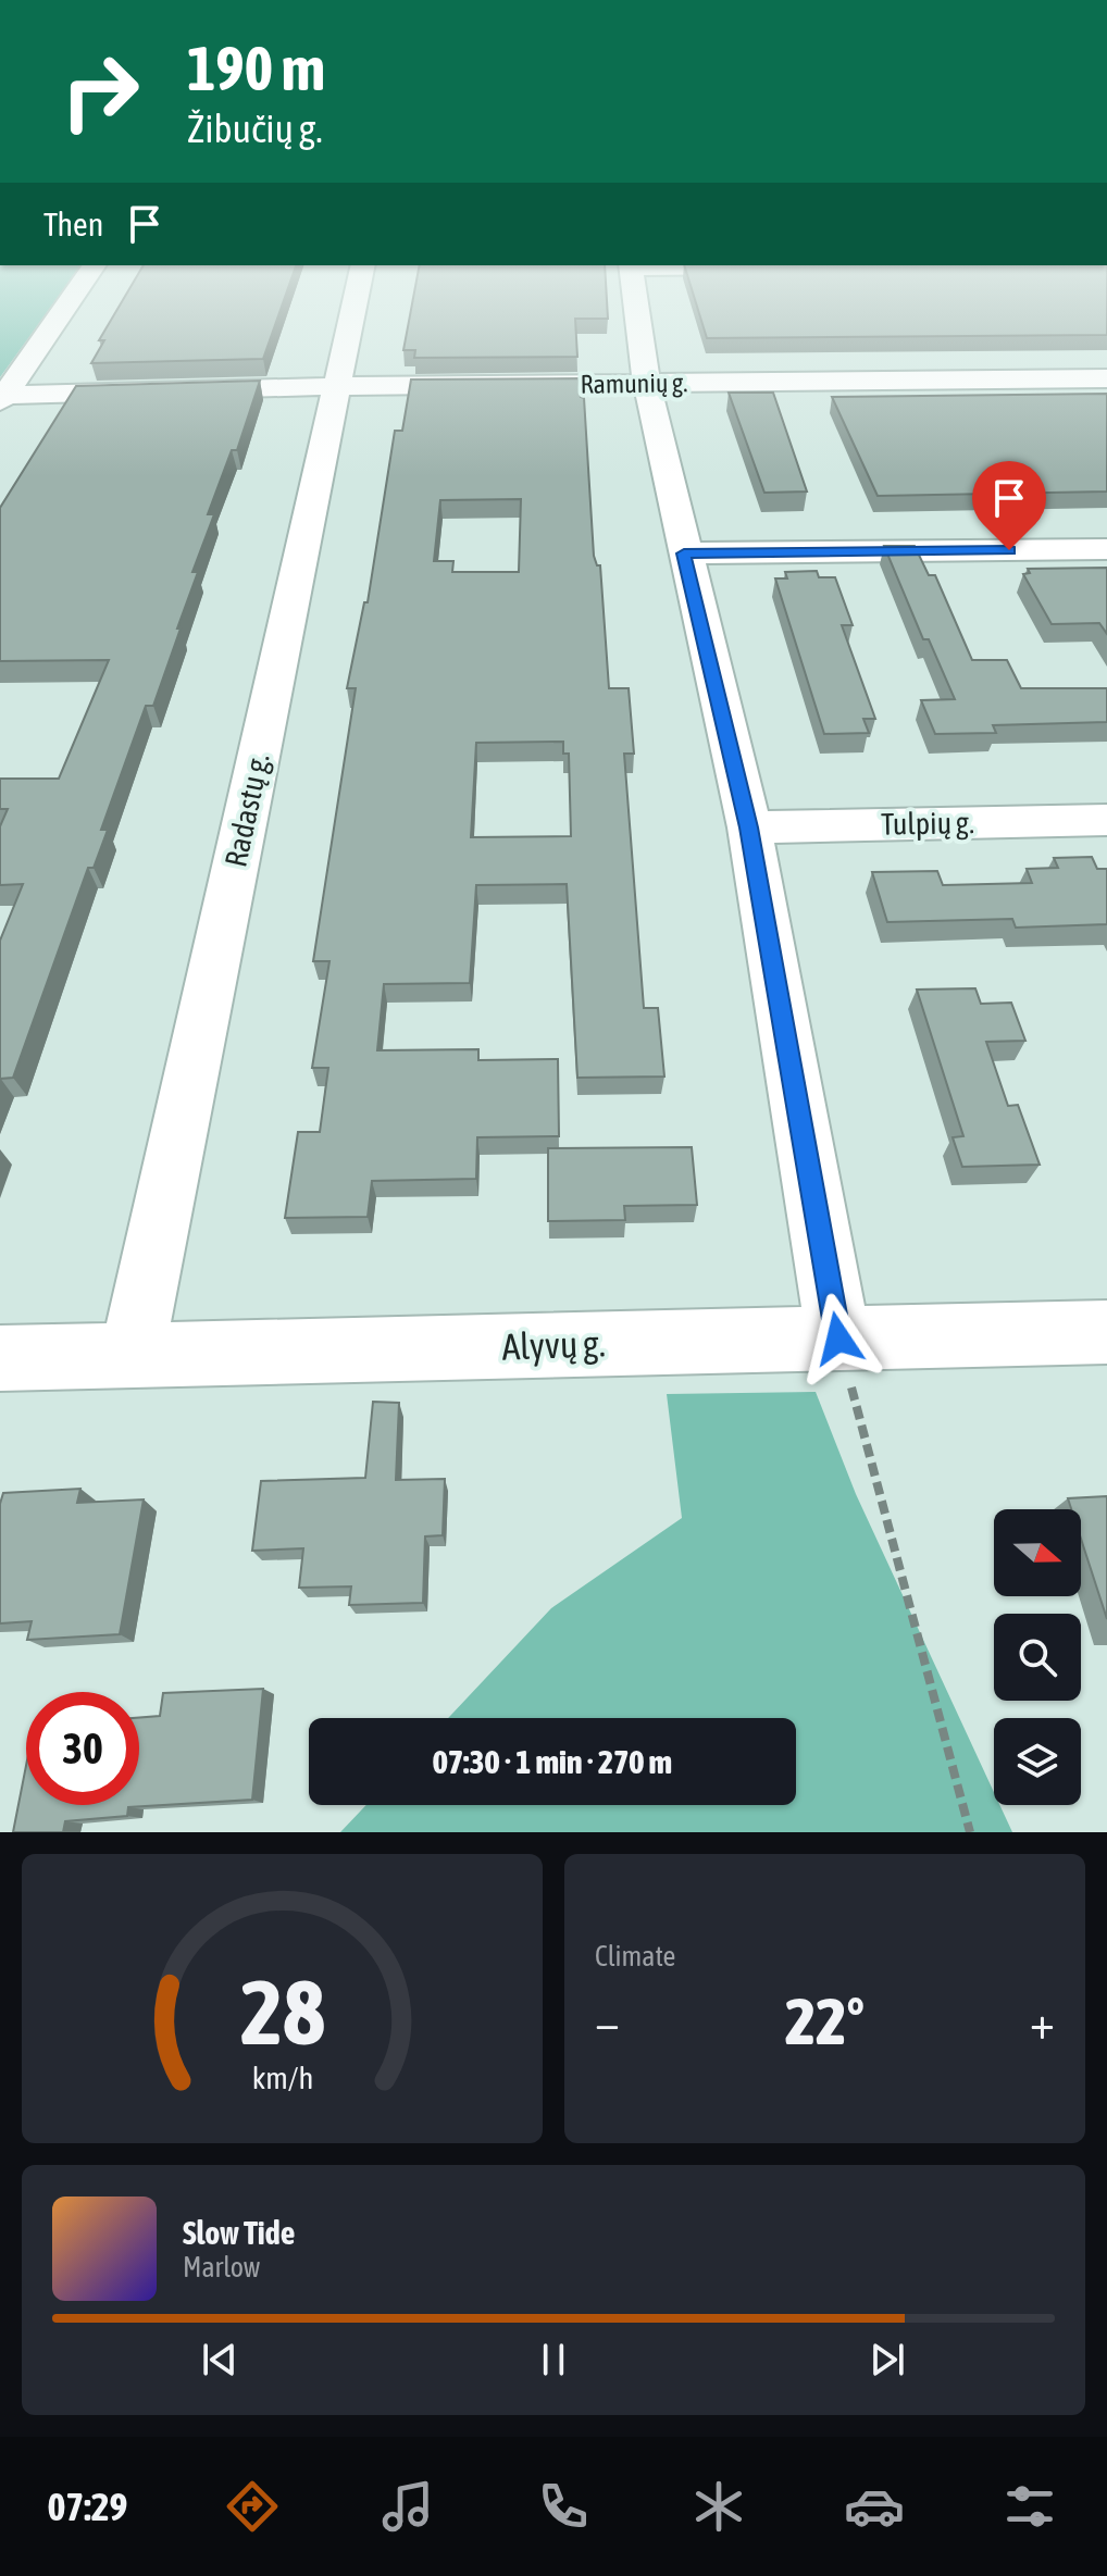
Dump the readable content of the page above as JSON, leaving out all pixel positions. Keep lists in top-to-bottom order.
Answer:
{
  "streets": {
    "street": [
      "Ramunių g.",
      "Radastų g.",
      "Tulpių g.",
      "Alyvų g."
    ]
  },
  "crossings": [
    ["Ramunių g.", "Radastų g."],
    ["Radastų g.", "Alyvų g."]
  ],
  "north": "right",
  "page": {
    "turn": ["190 m", "Žibučių g."],
    "then": "Then",
    "limit": "30",
    "trip": "07:30 · 1 min · 270 m",
    "tile": "Climate",
    "heat": ["−", "22°", "+"],
    "song": ["Slow Tide", "Marlow"],
    "tabs": "07:29",
    "gauge": ["28", "km/h"]
  }
}
